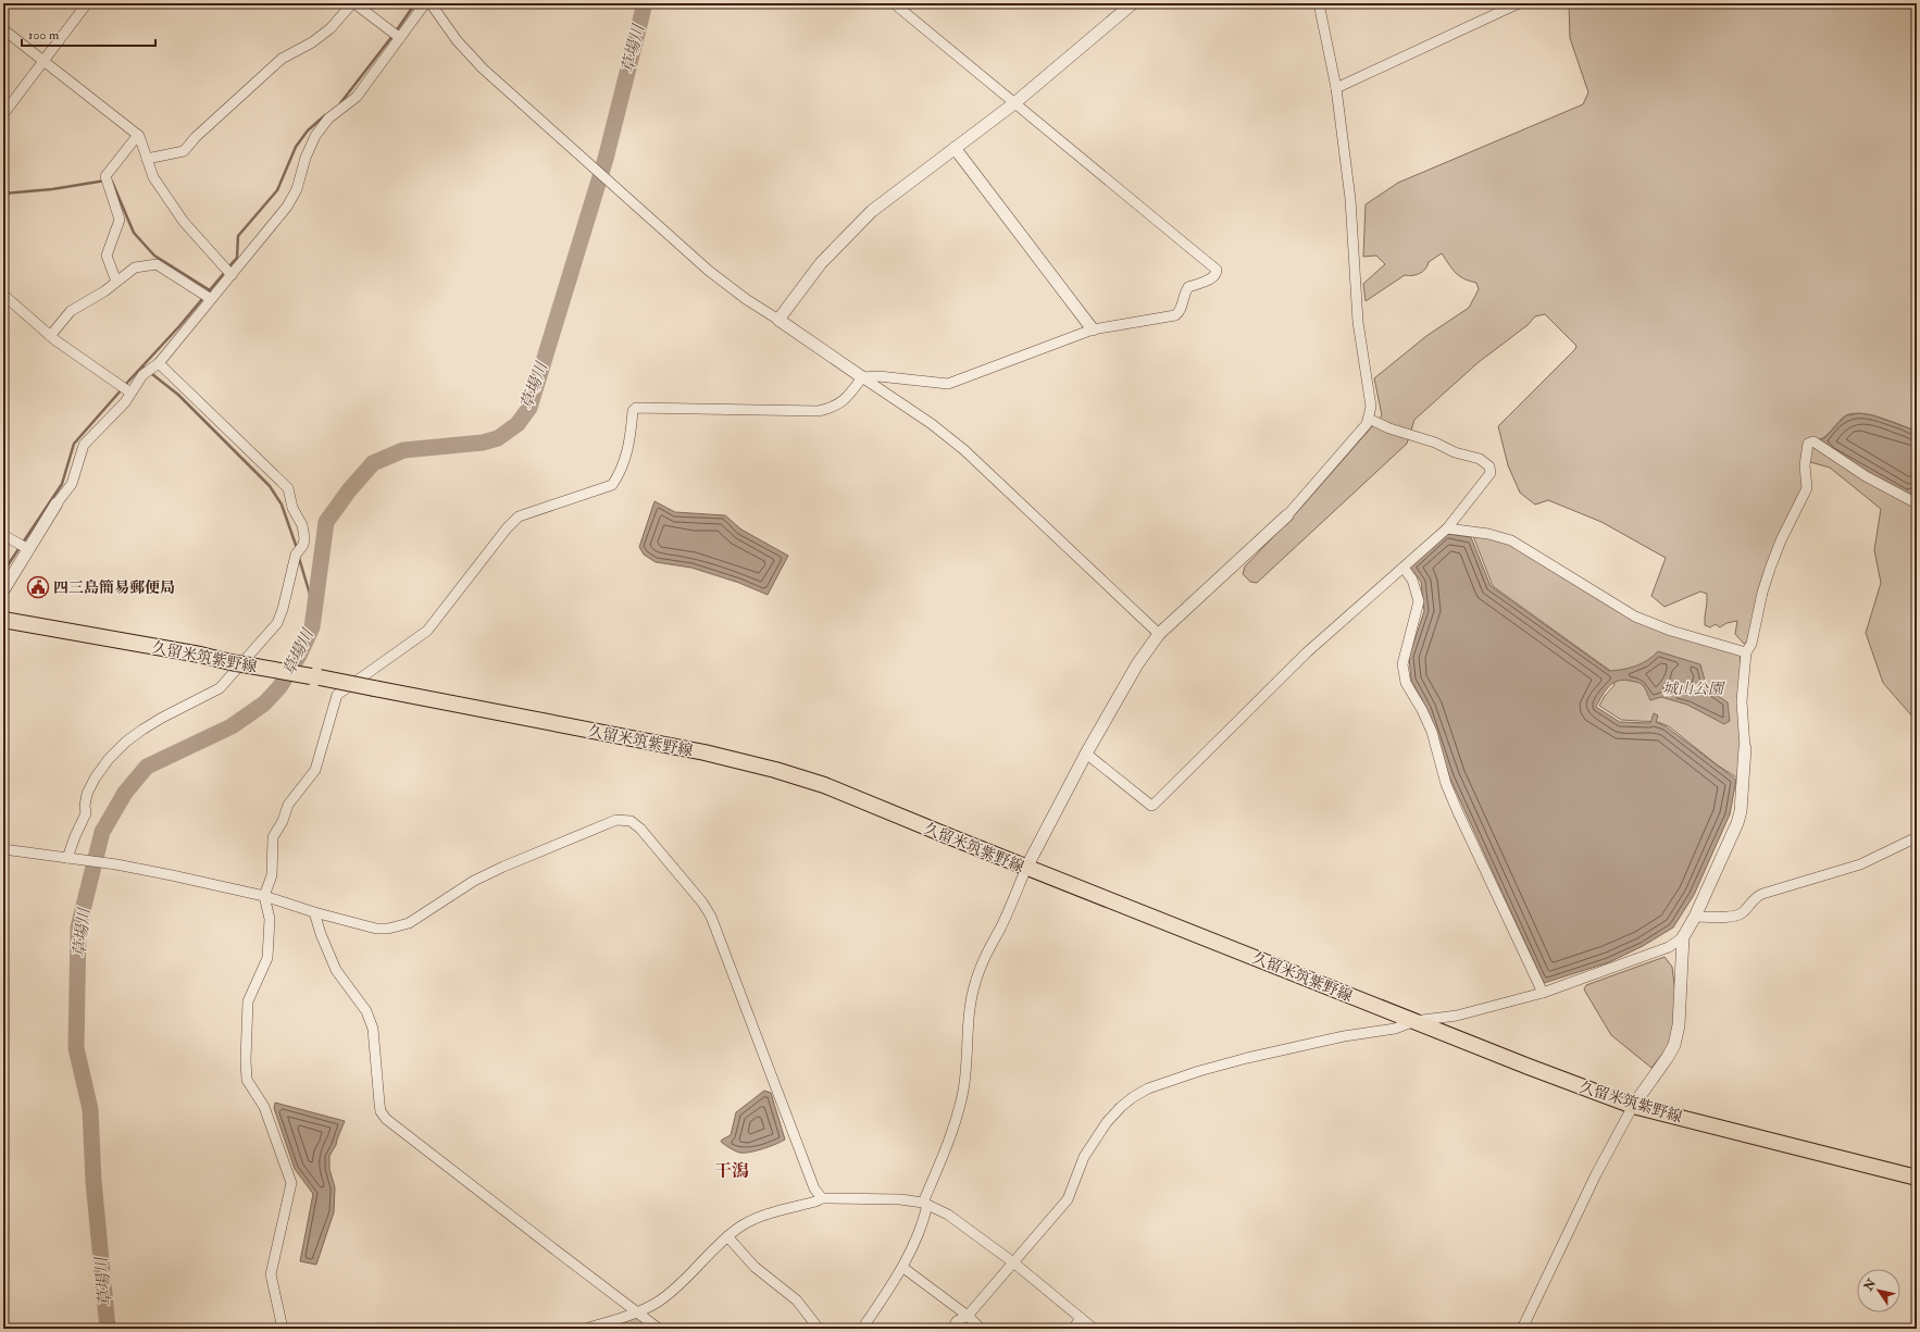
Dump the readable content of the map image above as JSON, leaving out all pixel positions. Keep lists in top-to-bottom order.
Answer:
{
  "streets": {
    "main road": ["久留米筑紫野線"]
  },
  "districts": ["干潟"],
  "water": ["草場川"],
  "parks": ["城山公園"],
  "places": {
    "public building": ["四三島簡易郵便局"]
  },
  "scale_bar": "100 m",
  "north": "top left"
}
